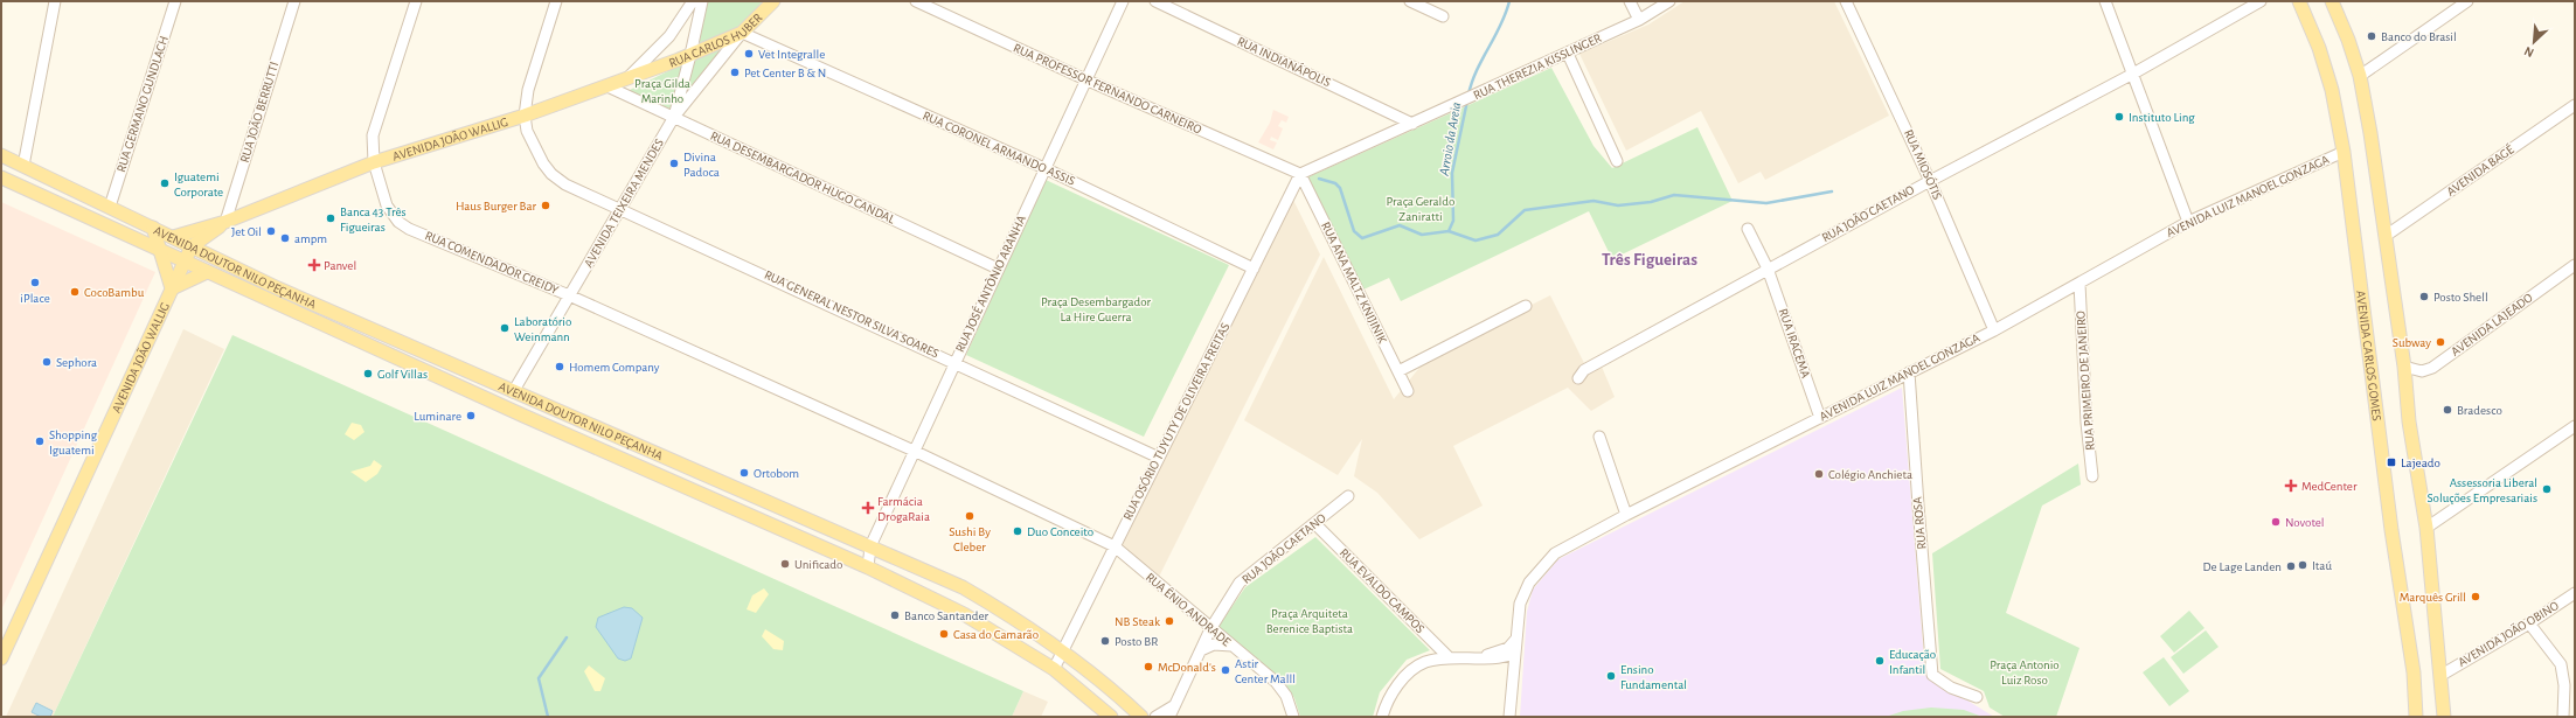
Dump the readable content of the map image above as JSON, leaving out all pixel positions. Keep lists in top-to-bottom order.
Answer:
{
  "streets": {
    "main road": [
      "RUA CARLOS HUBER",
      "AVENIDA JOÃO WALLIG",
      "AVENIDA DOUTOR NILO PEÇANHA",
      "AVENIDA CARLOS GOMES"
    ],
    "street": [
      "RUA INDIANÁPOLIS",
      "RUA THEREZIA KISSLINGER",
      "RUA PROFESSOR FERNANDO CARNEIRO",
      "RUA GERMANO GUNDLACH",
      "RUA JOÃO BERRUTTI",
      "RUA CORONEL ARMANDO ASSIS",
      "RUA MIOSÓTIS",
      "AVENIDA BAGÉ",
      "RUA DESEMBARGADOR HUGO CANDAL",
      "AVENIDA LUIZ MANOEL GONZAGA",
      "AVENIDA TEIXEIRA MENDES",
      "RUA JOÃO CAETANO",
      "RUA COMENDADOR CREIDY",
      "RUA ANA MALTZ KNIJINIK",
      "RUA JOSÉ ANTÔNIO ARANHA",
      "RUA GENERAL NESTOR SILVA SOARES",
      "AVENIDA LAJEADO",
      "RUA IRACEMA",
      "RUA PRIMEIRO DE JANEIRO",
      "RUA OSÓRIO TUYUTY DE OLIVEIRA FREITAS",
      "RUA ROSA",
      "RUA EVALDO CAMPOS",
      "RUA ÊNIO ANDRADE",
      "AVENIDA JOÃO OBINO"
    ]
  },
  "crossings": [
    ["RUA CARLOS HUBER", "AVENIDA JOÃO WALLIG"],
    ["RUA CARLOS HUBER", "RUA CORONEL ARMANDO ASSIS"],
    ["RUA CARLOS HUBER", "AVENIDA TEIXEIRA MENDES"],
    ["RUA INDIANÁPOLIS", "RUA THEREZIA KISSLINGER"],
    ["RUA THEREZIA KISSLINGER", "RUA PROFESSOR FERNANDO CARNEIRO"],
    ["RUA THEREZIA KISSLINGER", "RUA ANA MALTZ KNIJINIK"],
    ["RUA THEREZIA KISSLINGER", "RUA OSÓRIO TUYUTY DE OLIVEIRA FREITAS"],
    ["RUA PROFESSOR FERNANDO CARNEIRO", "RUA ANA MALTZ KNIJINIK"],
    ["RUA PROFESSOR FERNANDO CARNEIRO", "RUA JOSÉ ANTÔNIO ARANHA"],
    ["RUA PROFESSOR FERNANDO CARNEIRO", "RUA OSÓRIO TUYUTY DE OLIVEIRA FREITAS"],
    ["RUA GERMANO GUNDLACH", "AVENIDA DOUTOR NILO PEÇANHA"],
    ["RUA JOÃO BERRUTTI", "AVENIDA JOÃO WALLIG"],
    ["AVENIDA JOÃO WALLIG", "RUA DESEMBARGADOR HUGO CANDAL"],
    ["AVENIDA JOÃO WALLIG", "RUA COMENDADOR CREIDY"],
    ["AVENIDA JOÃO WALLIG", "AVENIDA DOUTOR NILO PEÇANHA"],
    ["AVENIDA JOÃO WALLIG", "RUA GENERAL NESTOR SILVA SOARES"],
    ["RUA CORONEL ARMANDO ASSIS", "RUA JOSÉ ANTÔNIO ARANHA"],
    ["RUA CORONEL ARMANDO ASSIS", "RUA OSÓRIO TUYUTY DE OLIVEIRA FREITAS"],
    ["RUA MIOSÓTIS", "AVENIDA LUIZ MANOEL GONZAGA"],
    ["RUA MIOSÓTIS", "RUA JOÃO CAETANO"],
    ["RUA DESEMBARGADOR HUGO CANDAL", "AVENIDA TEIXEIRA MENDES"],
    ["RUA DESEMBARGADOR HUGO CANDAL", "RUA JOSÉ ANTÔNIO ARANHA"],
    ["AVENIDA LUIZ MANOEL GONZAGA", "RUA IRACEMA"],
    ["AVENIDA LUIZ MANOEL GONZAGA", "AVENIDA CARLOS GOMES"],
    ["AVENIDA LUIZ MANOEL GONZAGA", "RUA PRIMEIRO DE JANEIRO"],
    ["AVENIDA LUIZ MANOEL GONZAGA", "RUA ROSA"],
    ["AVENIDA TEIXEIRA MENDES", "RUA COMENDADOR CREIDY"],
    ["AVENIDA TEIXEIRA MENDES", "AVENIDA DOUTOR NILO PEÇANHA"],
    ["AVENIDA TEIXEIRA MENDES", "RUA GENERAL NESTOR SILVA SOARES"],
    ["RUA JOÃO CAETANO", "RUA IRACEMA"],
    ["RUA JOÃO CAETANO", "RUA EVALDO CAMPOS"],
    ["RUA JOÃO CAETANO", "RUA ÊNIO ANDRADE"],
    ["RUA COMENDADOR CREIDY", "RUA JOSÉ ANTÔNIO ARANHA"],
    ["RUA COMENDADOR CREIDY", "RUA ÊNIO ANDRADE"],
    ["AVENIDA DOUTOR NILO PEÇANHA", "RUA JOSÉ ANTÔNIO ARANHA"],
    ["AVENIDA DOUTOR NILO PEÇANHA", "RUA OSÓRIO TUYUTY DE OLIVEIRA FREITAS"],
    ["RUA ANA MALTZ KNIJINIK", "RUA OSÓRIO TUYUTY DE OLIVEIRA FREITAS"],
    ["RUA JOSÉ ANTÔNIO ARANHA", "RUA GENERAL NESTOR SILVA SOARES"],
    ["RUA JOSÉ ANTÔNIO ARANHA", "RUA ÊNIO ANDRADE"],
    ["RUA GENERAL NESTOR SILVA SOARES", "RUA OSÓRIO TUYUTY DE OLIVEIRA FREITAS"],
    ["RUA OSÓRIO TUYUTY DE OLIVEIRA FREITAS", "RUA ÊNIO ANDRADE"]
  ],
  "districts": ["Três Figueiras"],
  "water": ["Arroio da Areia"],
  "parks": [
    "Praça Gilda Marinho",
    "Praça Geraldo Zaniratti",
    "Praça Desembargador La Hire Guerra",
    "Praça Arquiteta Berenice Baptista",
    "Praça Antonio Luiz Roso"
  ],
  "places": {
    "other": [
      "Banco do Brasil",
      "Vet Integralle",
      "Pet Center B & N",
      "Instituto Ling",
      "Divina Padoca",
      "Iguatemi Corporate",
      "Haus Burger Bar",
      "Banca 43 Três Figueiras",
      "Jet Oil",
      "ampm",
      "iPlace",
      "CocoBambu",
      "Posto Shell",
      "Laboratório Weinmann",
      "Subway",
      "Sephora",
      "Homem Company",
      "Golf Villas",
      "Bradesco",
      "Luminare",
      "Shopping Iguatemi",
      "Ortobom",
      "Colégio Anchieta",
      "Assessoria Liberal Soluções Empresariais",
      "Sushi By Cleber",
      "Novotel",
      "Duo Conceito",
      "Unificado",
      "Itaú",
      "De Lage Landen",
      "Marquês Grill",
      "Banco Santander",
      "NB Steak",
      "Casa do Camarão",
      "Posto BR",
      "Educação Infantil",
      "McDonald's",
      "Astir Center Malll",
      "Ensino Fundamental"
    ],
    "health": ["Panvel", "MedCenter", "Farmácia DrogaRaia"],
    "transit": ["Lajeado"]
  },
  "north": "bottom left"
}
